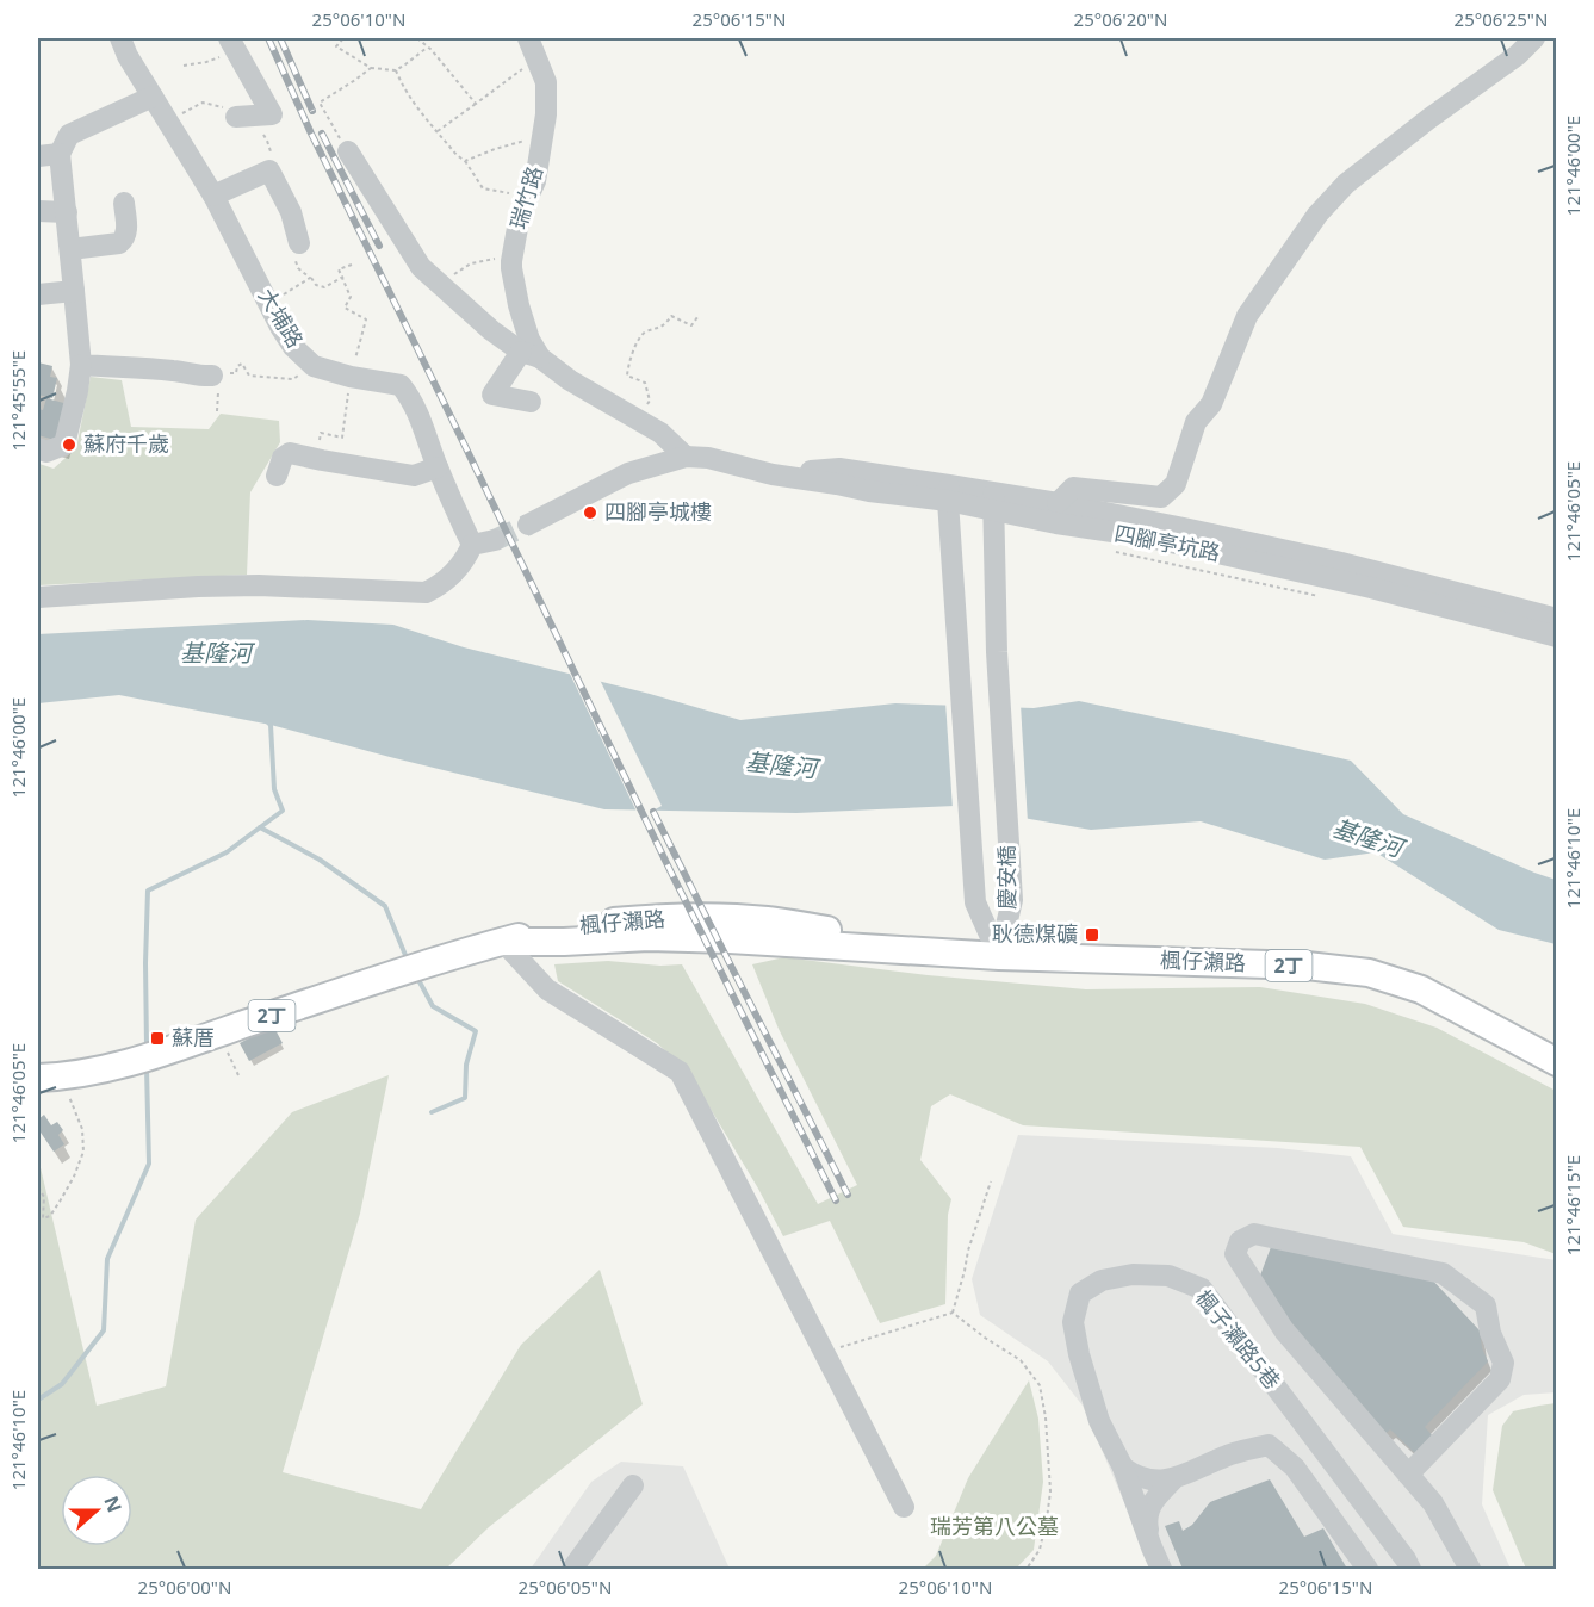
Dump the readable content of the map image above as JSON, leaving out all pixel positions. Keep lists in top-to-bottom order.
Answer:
{
  "streets": {
    "main road": ["楓仔瀨路", "2丁"],
    "street": [
      "瑞竹路",
      "大埔路",
      "四腳亭坑路",
      "慶安橋",
      "楓子瀨路5巷"
    ]
  },
  "crossings": [
    ["瑞竹路", "四腳亭坑路"],
    ["四腳亭坑路", "慶安橋"],
    ["慶安橋", "楓仔瀨路"]
  ],
  "water": ["基隆河"],
  "parks": ["瑞芳第八公墓"],
  "places": {
    "other": ["蘇府千歲", "四腳亭城樓"],
    "transit": ["耿德煤礦", "蘇厝"]
  },
  "north": "right",
  "coordinates": [
    "25°06'10\"N",
    "25°06'15\"N",
    "25°06'20\"N",
    "25°06'25\"N",
    "121°46'00\"E",
    "121°45'55\"E",
    "121°46'05\"E",
    "121°46'10\"E",
    "121°46'15\"E",
    "25°06'00\"N",
    "25°06'05\"N"
  ]
}
